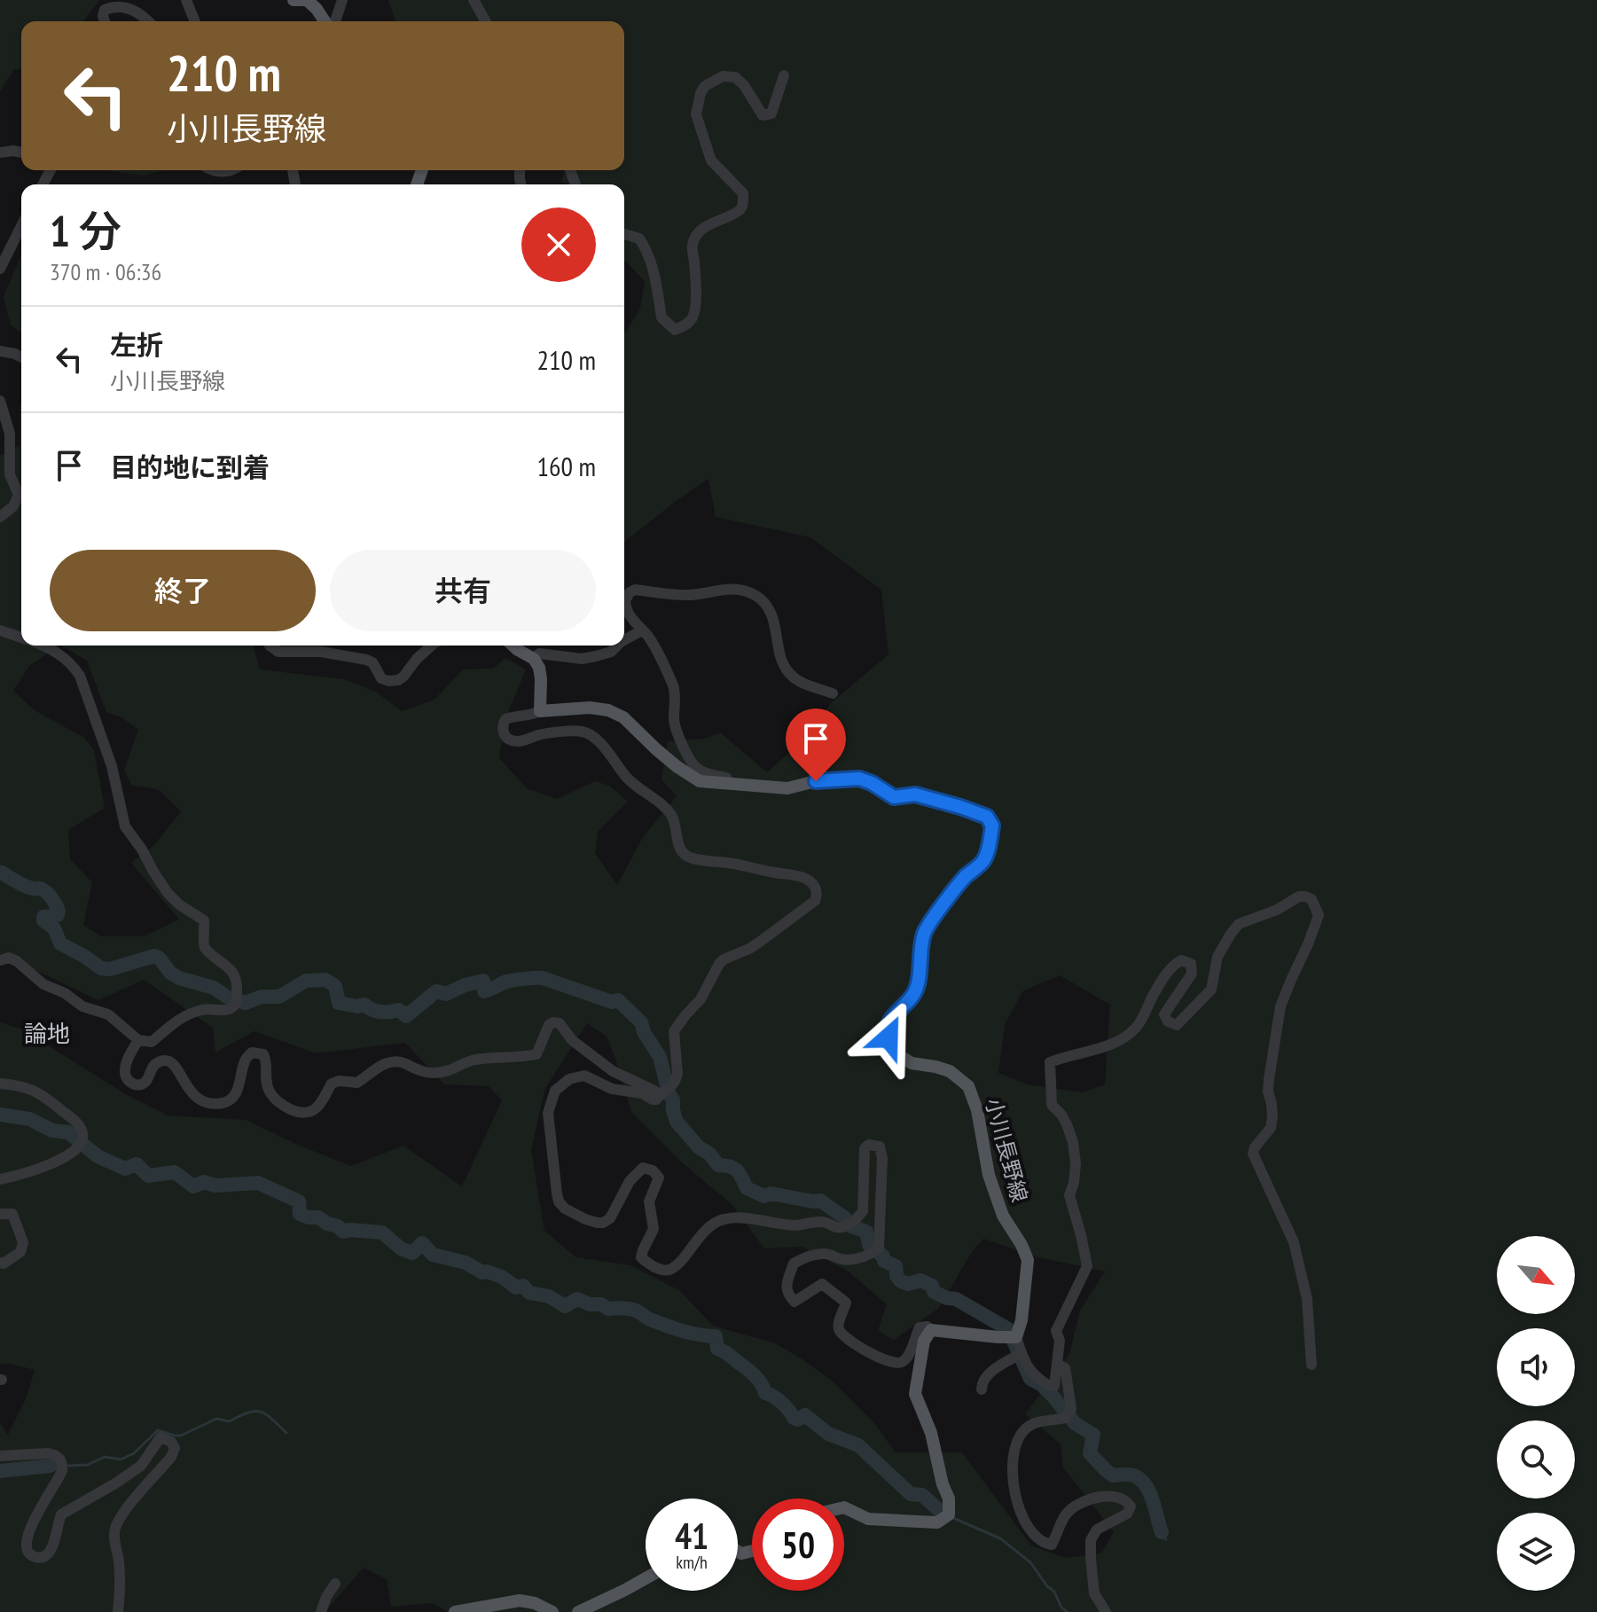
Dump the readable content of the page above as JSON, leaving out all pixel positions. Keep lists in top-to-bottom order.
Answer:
{
  "streets": {
    "main road": ["小川長野線"]
  },
  "districts": ["論地"],
  "north": "bottom right",
  "page": {
    "turn": ["210 m", "小川長野線"],
    "heading": ["1 分", "370 m · 06:36"],
    "list": [
      {
        "name": "左折",
        "note": "小川長野線",
        "value": "210 m"
      },
      {
        "name": "目的地に到着",
        "value": "160 m"
      }
    ],
    "buttons": ["終了", "共有"],
    "speed": "41 km/h",
    "limit": "50"
  }
}
